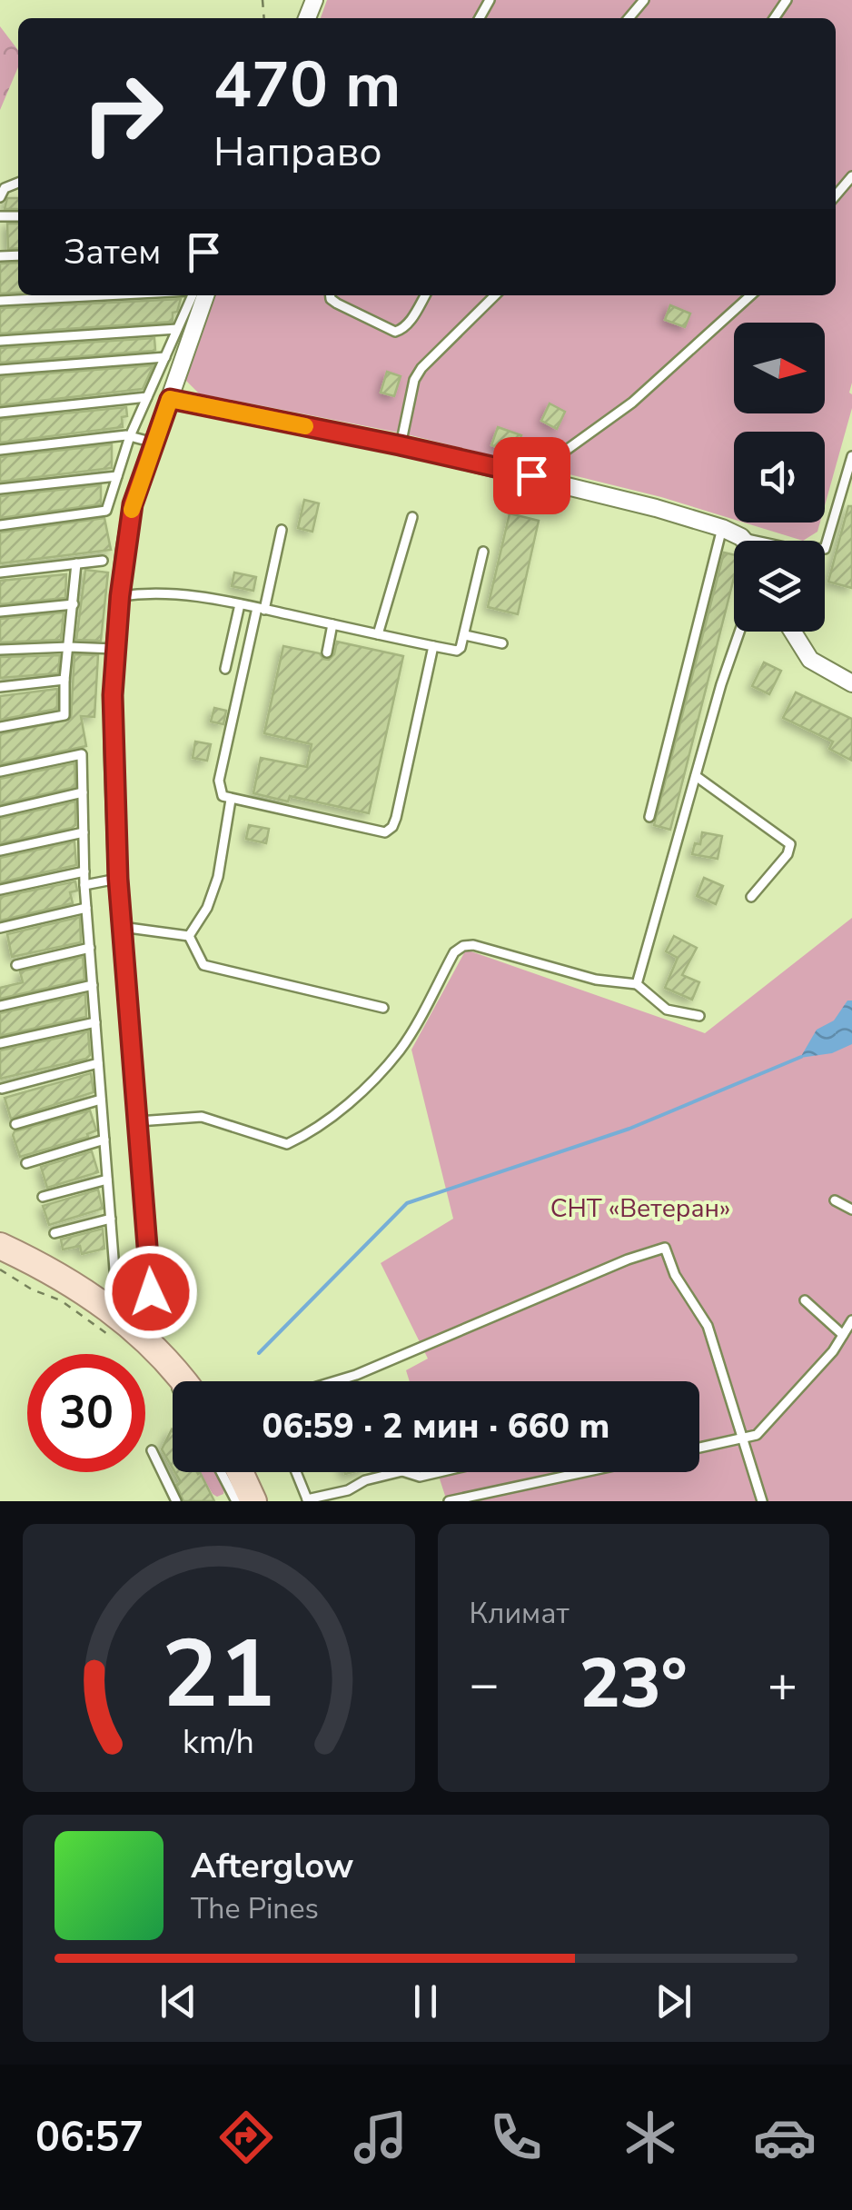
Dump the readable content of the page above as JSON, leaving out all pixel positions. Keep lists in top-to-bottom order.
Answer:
{
  "parks": ["СНТ «Ветеран»"],
  "north": "right",
  "page": {
    "turn": ["470 m", "Направо"],
    "then": "Затем",
    "limit": "30",
    "trip": "06:59 · 2 мин · 660 m",
    "tile": "Климат",
    "heat": ["−", "23°", "+"],
    "song": ["Afterglow", "The Pines"],
    "tabs": "06:57",
    "gauge": ["21", "km/h"]
  }
}
